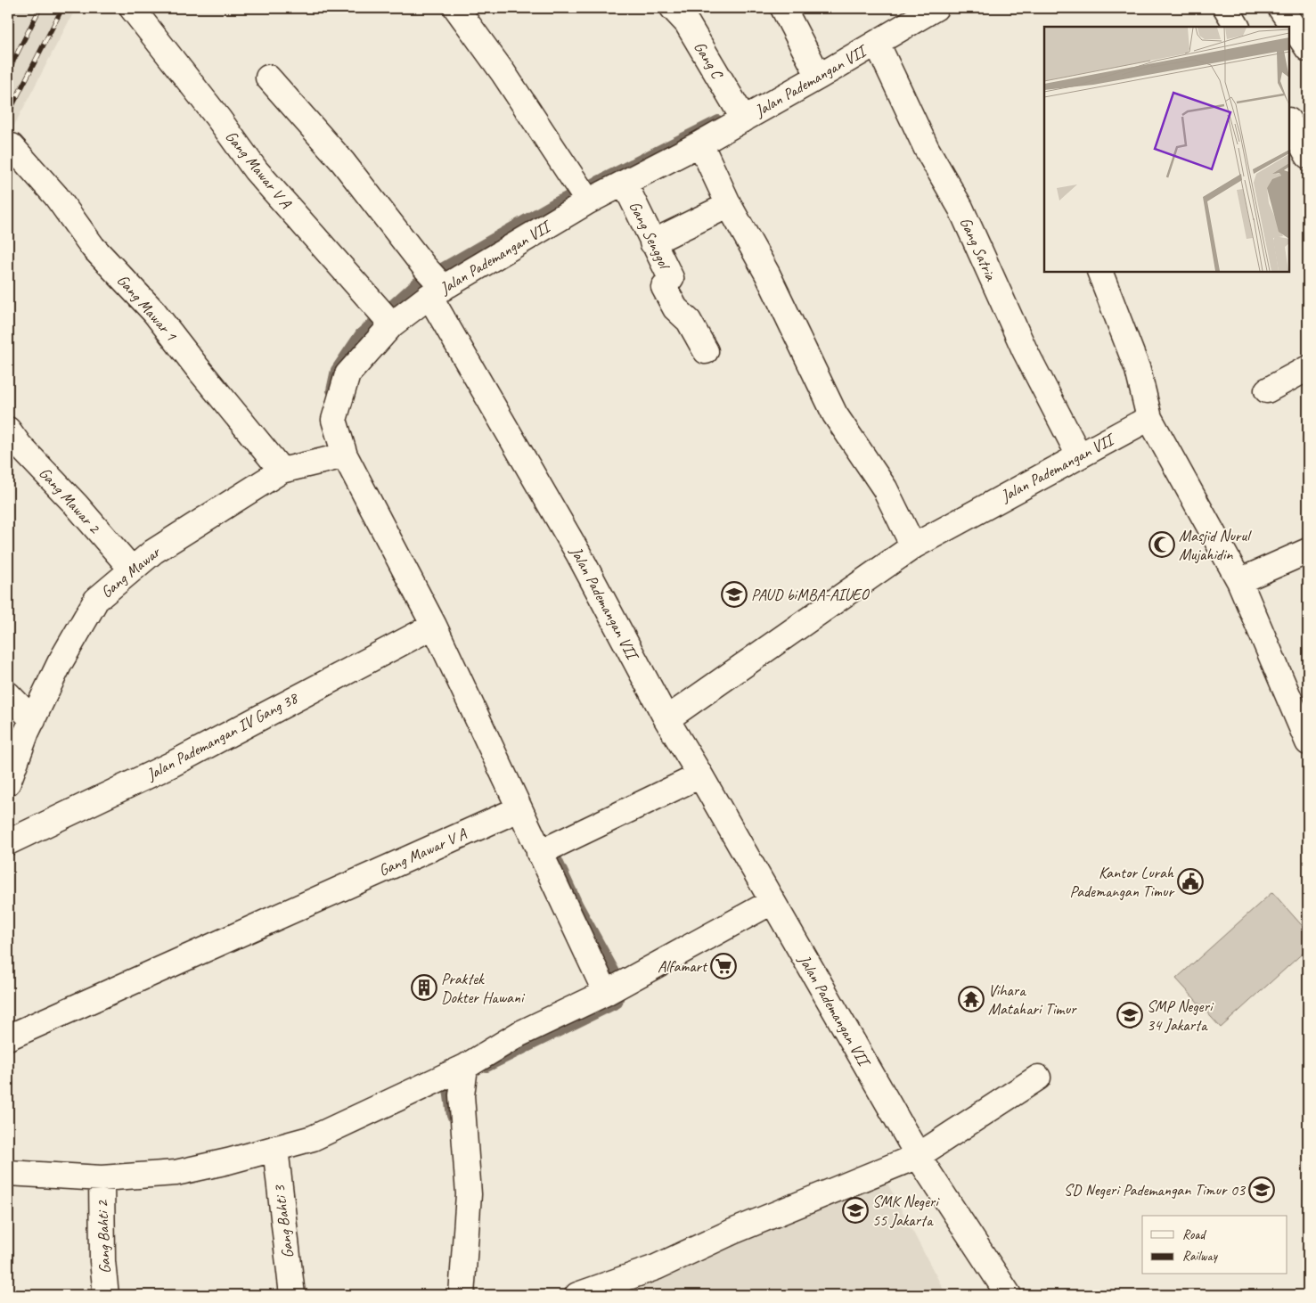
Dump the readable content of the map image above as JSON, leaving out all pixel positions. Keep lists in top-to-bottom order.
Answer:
{
  "streets": {
    "main road": [
      "Gang C",
      "Jalan Pademangan VII",
      "Gang Mawar V A",
      "Gang Senggol",
      "Gang Satria",
      "Gang Mawar 1",
      "Gang Mawar 2",
      "Gang Mawar",
      "Jalan Pademangan IV Gang 38",
      "Gang Bahti 3",
      "Gang Bahti 2"
    ]
  },
  "crossings": [
    ["Gang C", "Jalan Pademangan VII"],
    ["Jalan Pademangan VII", "Gang Senggol"],
    ["Jalan Pademangan VII", "Gang Satria"],
    ["Gang Mawar 1", "Gang Mawar"],
    ["Gang Mawar 2", "Gang Mawar"]
  ],
  "places": {
    "mosque": ["Masjid Nurul Mujahidin"],
    "school or university": [
      "PAUD biMBA-AIUEO",
      "SMP Negeri 34 Jakarta",
      "SD Negeri Pademangan Timur 03",
      "SMK Negeri 55 Jakarta"
    ],
    "public building": ["Kantor Lurah Pademangan Timur"],
    "supermarket": ["Alfamart"],
    "building": ["Praktek Dokter Hawani"],
    "temple": ["Vihara Matahari Timur"]
  },
  "legend": ["Road", "Railway"]
}
